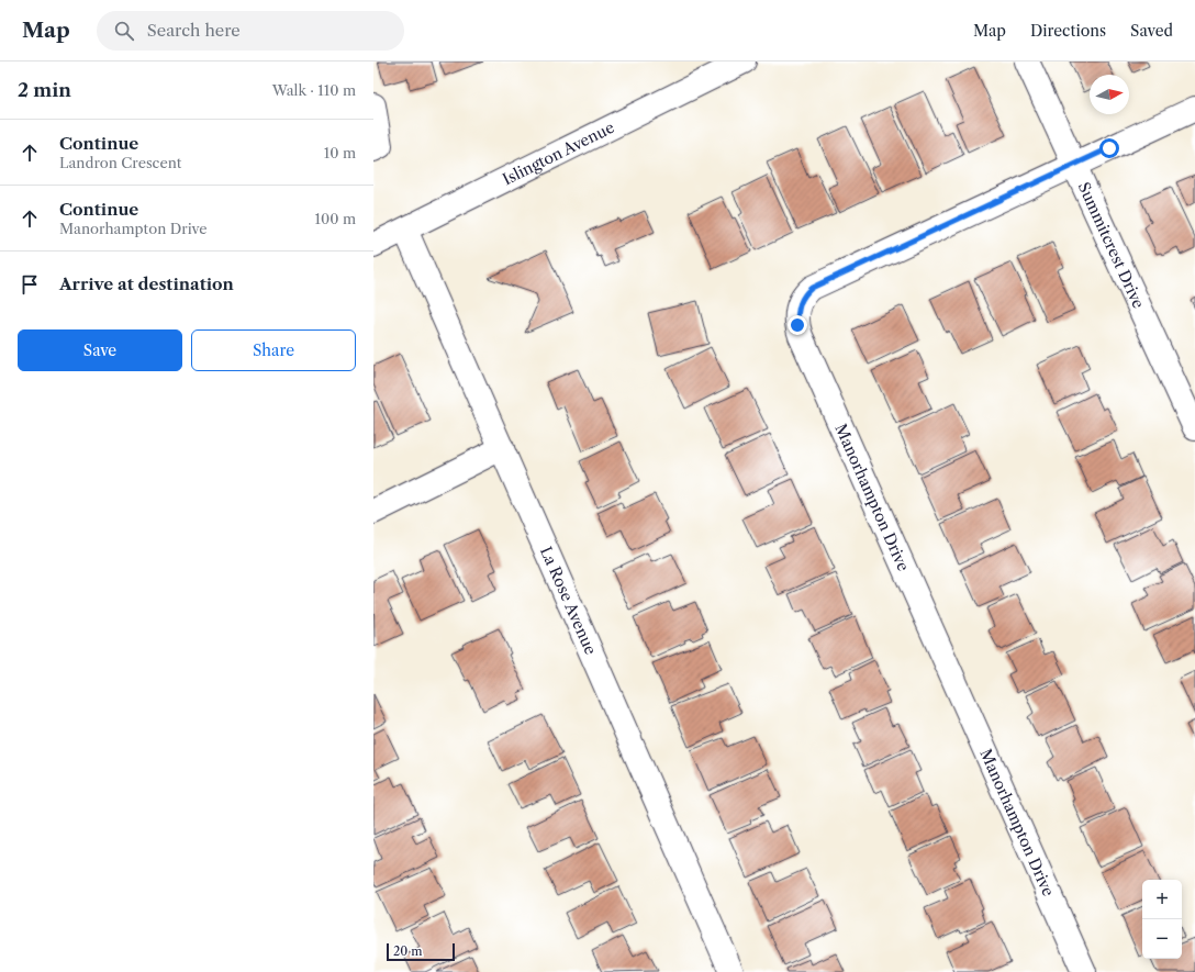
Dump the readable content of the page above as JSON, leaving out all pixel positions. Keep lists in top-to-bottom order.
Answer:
{
  "streets": {
    "street": [
      "Islington Avenue",
      "Summitcrest Drive",
      "Manorhampton Drive",
      "La Rose Avenue"
    ]
  },
  "crossings": [
    ["Islington Avenue", "La Rose Avenue"],
    ["Summitcrest Drive", "Manorhampton Drive"]
  ],
  "scale_bar": "20 m",
  "north": "right",
  "page": {
    "header": "Map",
    "search": "Search here",
    "nav": ["Map", "Directions", "Saved"],
    "heading": ["2 min", "Walk · 110 m"],
    "list": [
      ["Continue", "Landron Crescent", "10 m"],
      ["Continue", "Manorhampton Drive", "100 m"],
      "Arrive at destination"
    ],
    "buttons": ["Save", "Share"],
    "map_buttons": ["+", "−"],
    "scale": "20 m"
  }
}
